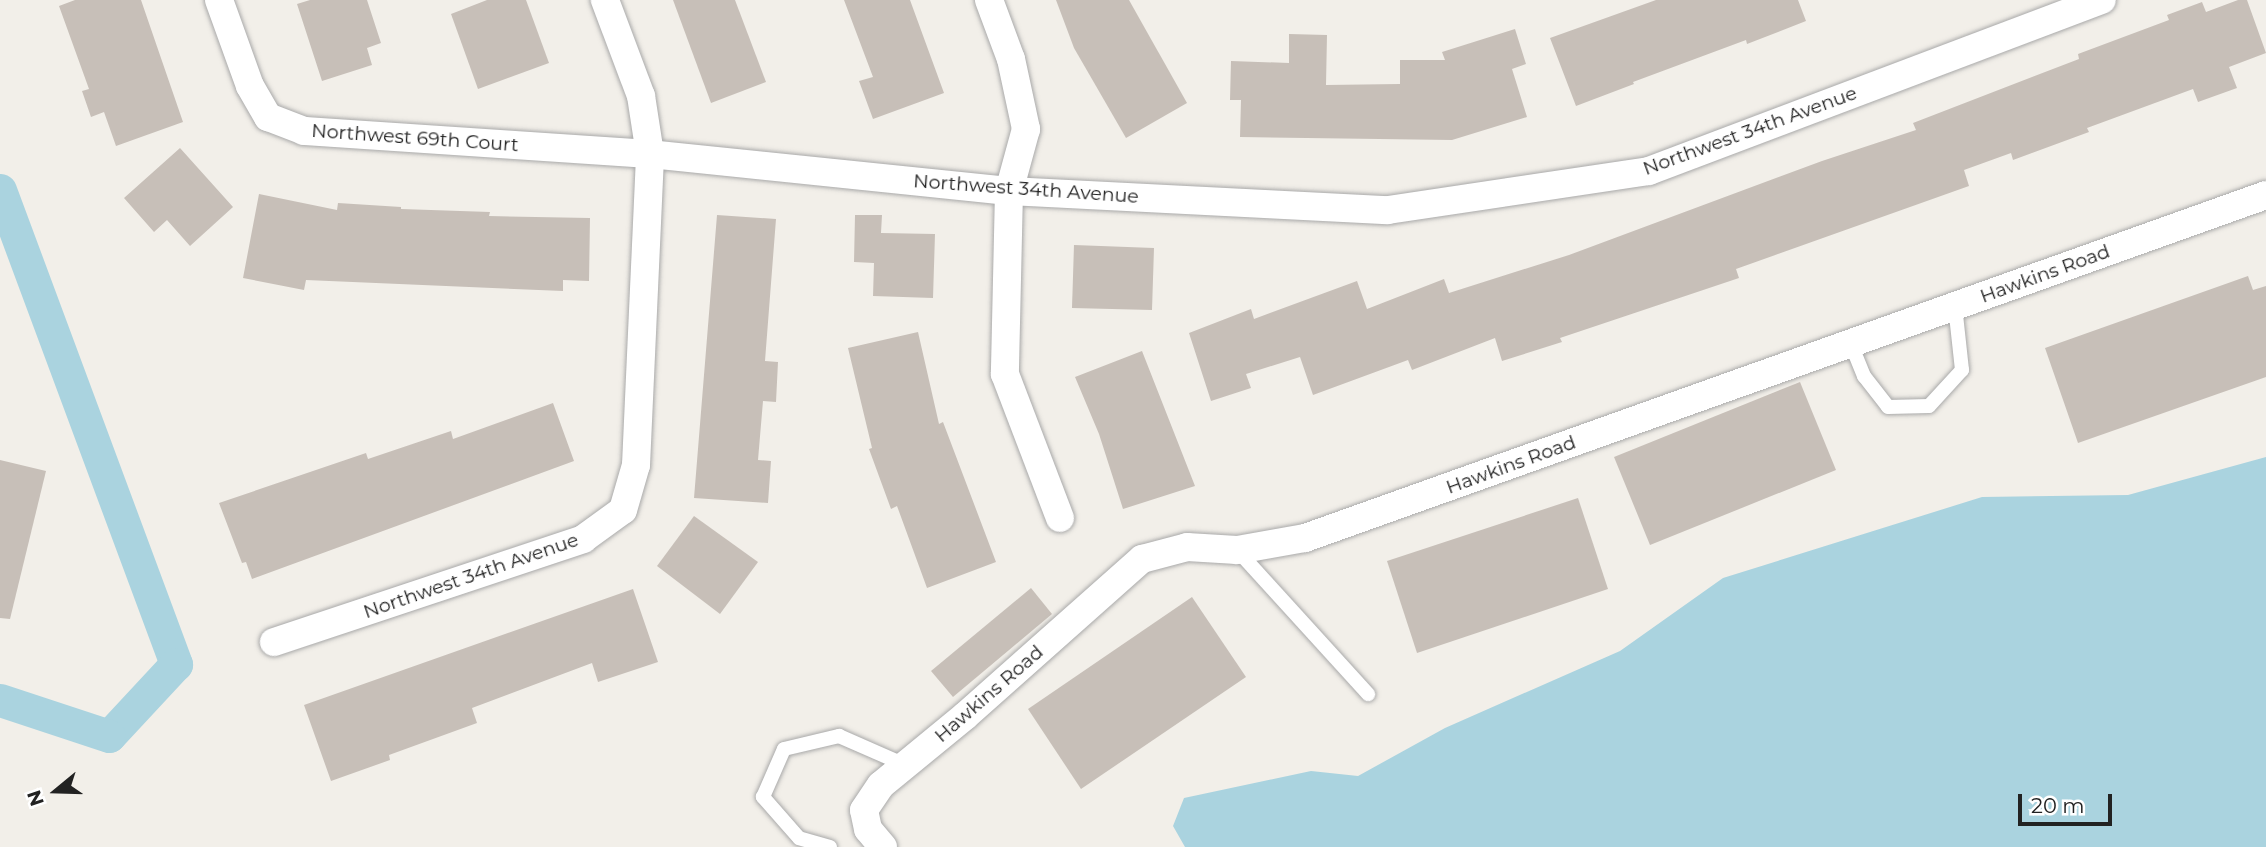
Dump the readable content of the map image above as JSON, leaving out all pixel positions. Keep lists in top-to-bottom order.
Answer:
{
  "streets": {
    "street": ["Northwest 34th Avenue", "Northwest 69th Court", "Hawkins Road"]
  },
  "crossings": [
    ["Northwest 34th Avenue", "Northwest 69th Court"]
  ],
  "scale_bar": "20 m",
  "north": "left"
}
